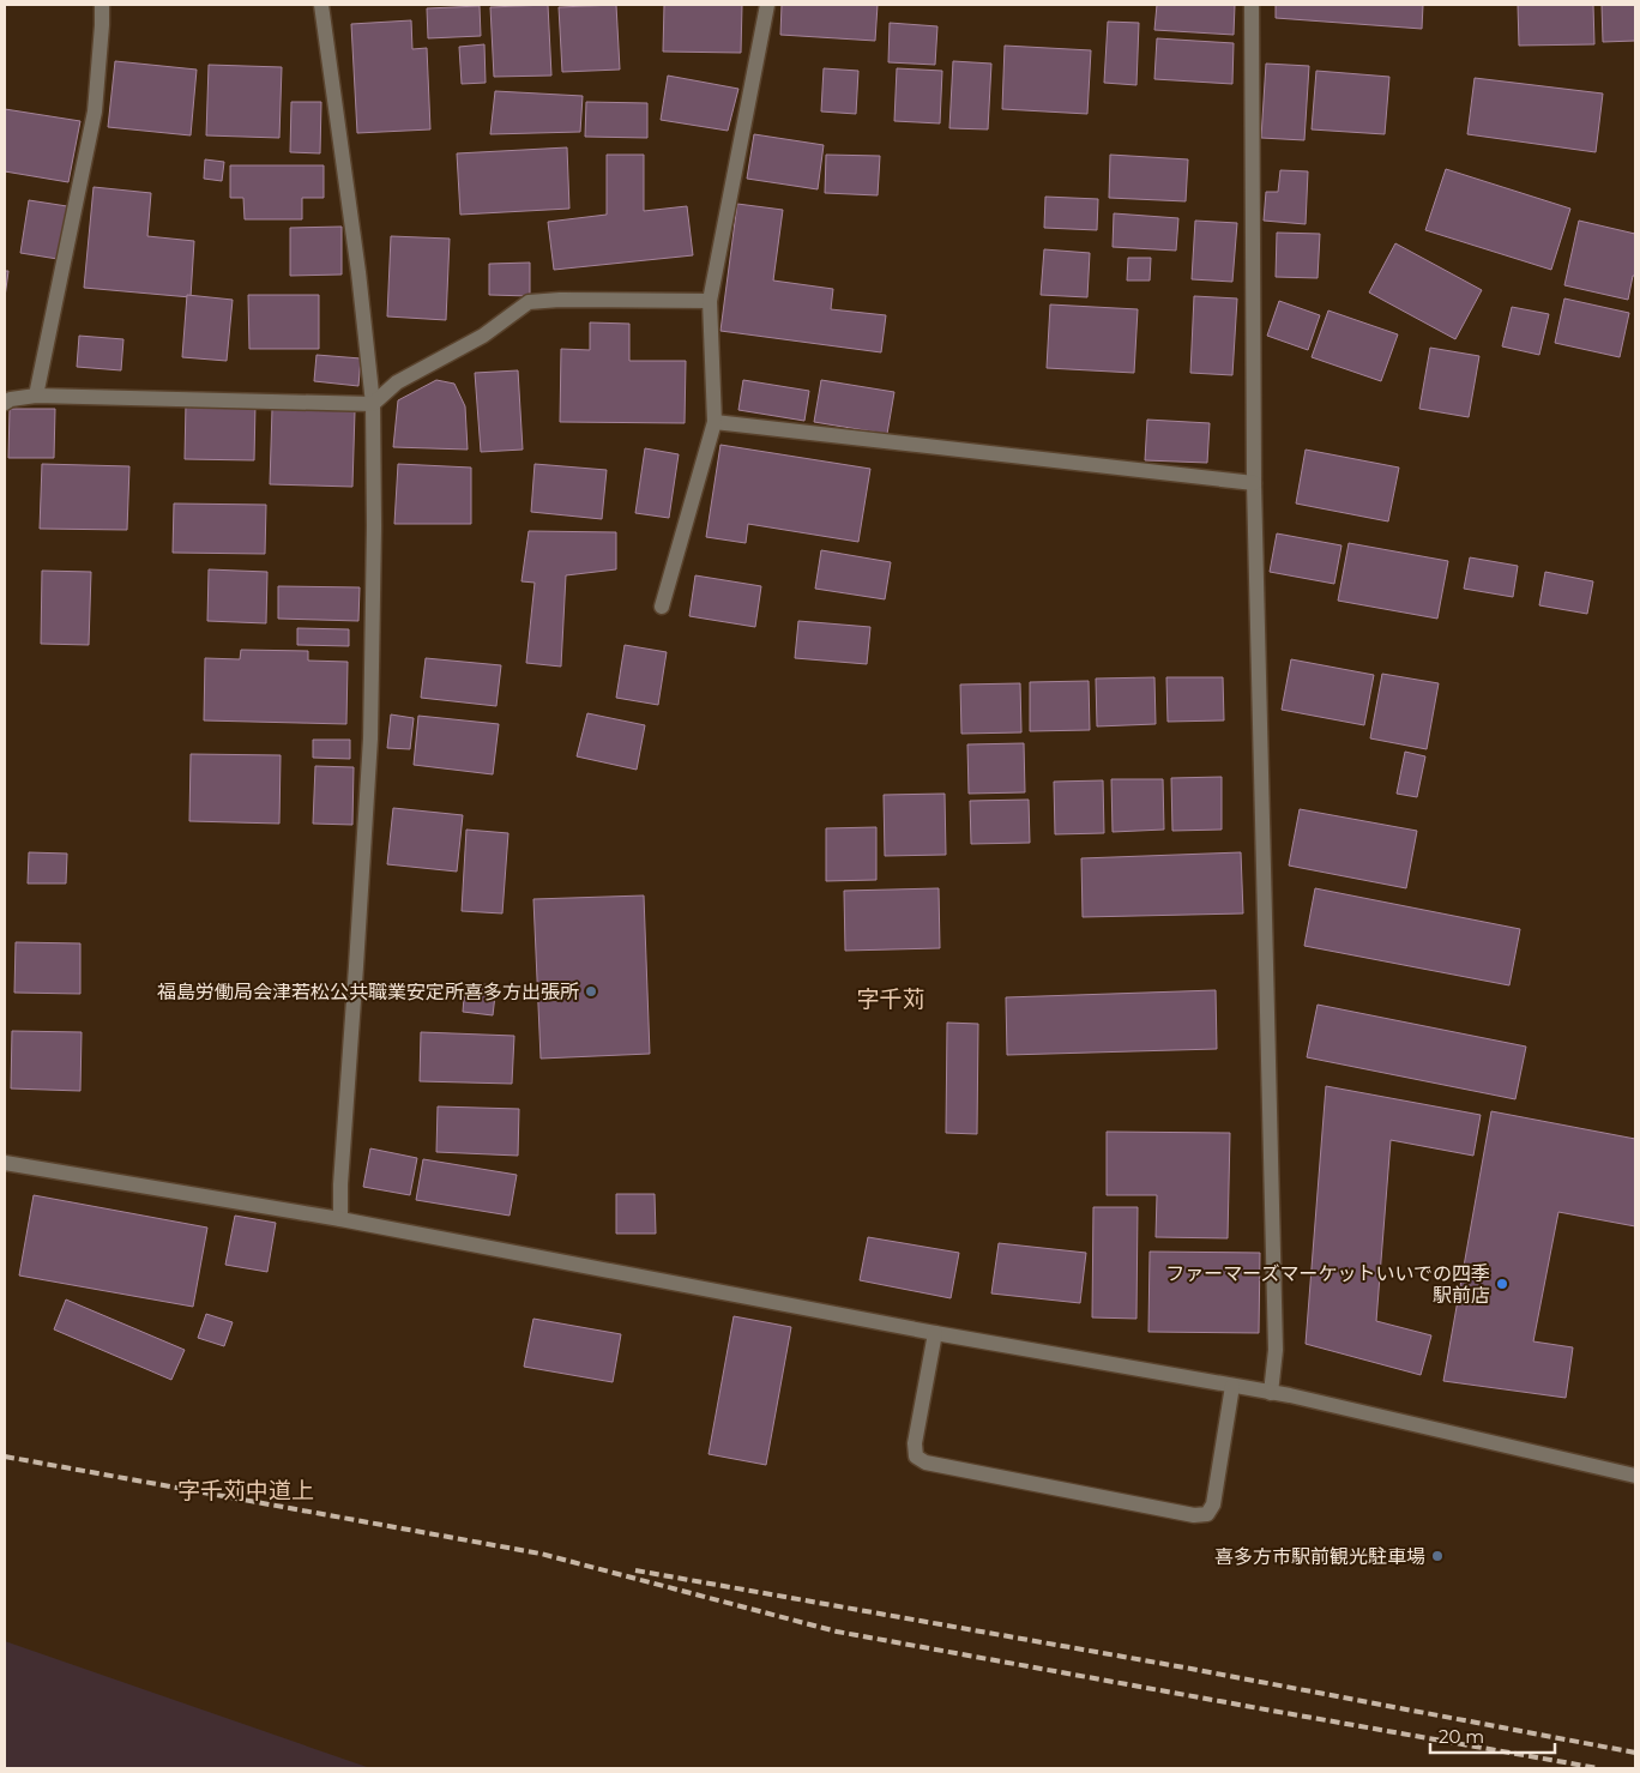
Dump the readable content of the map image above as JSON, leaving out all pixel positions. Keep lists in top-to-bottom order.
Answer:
{
  "districts": ["字千苅", "字千苅中道上"],
  "places": ["福島労働局会津若松公共職業安定所喜多方出張所", "ファーマーズマーケットいいでの四季 駅前店", "喜多方市駅前観光駐車場"],
  "scale_bar": "20 m"
}
